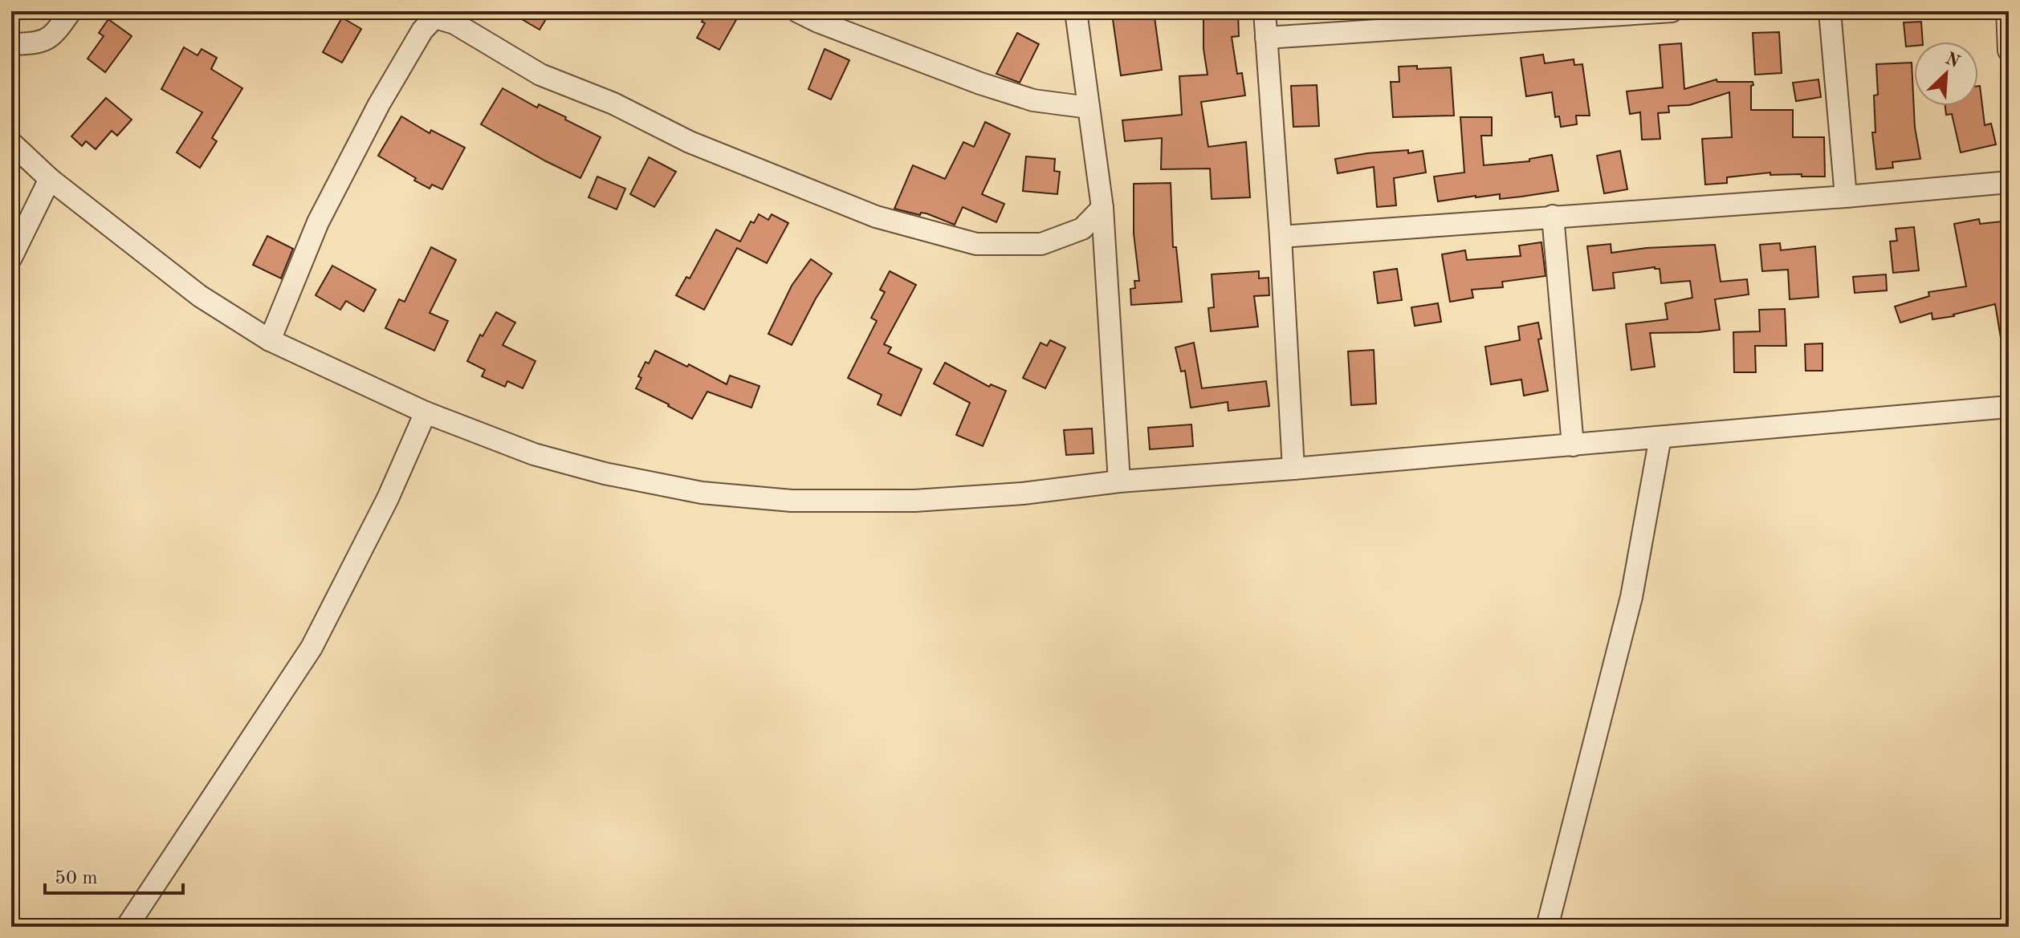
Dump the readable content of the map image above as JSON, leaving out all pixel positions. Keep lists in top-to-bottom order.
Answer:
{
  "scale_bar": "50 m",
  "north": "top right"
}
